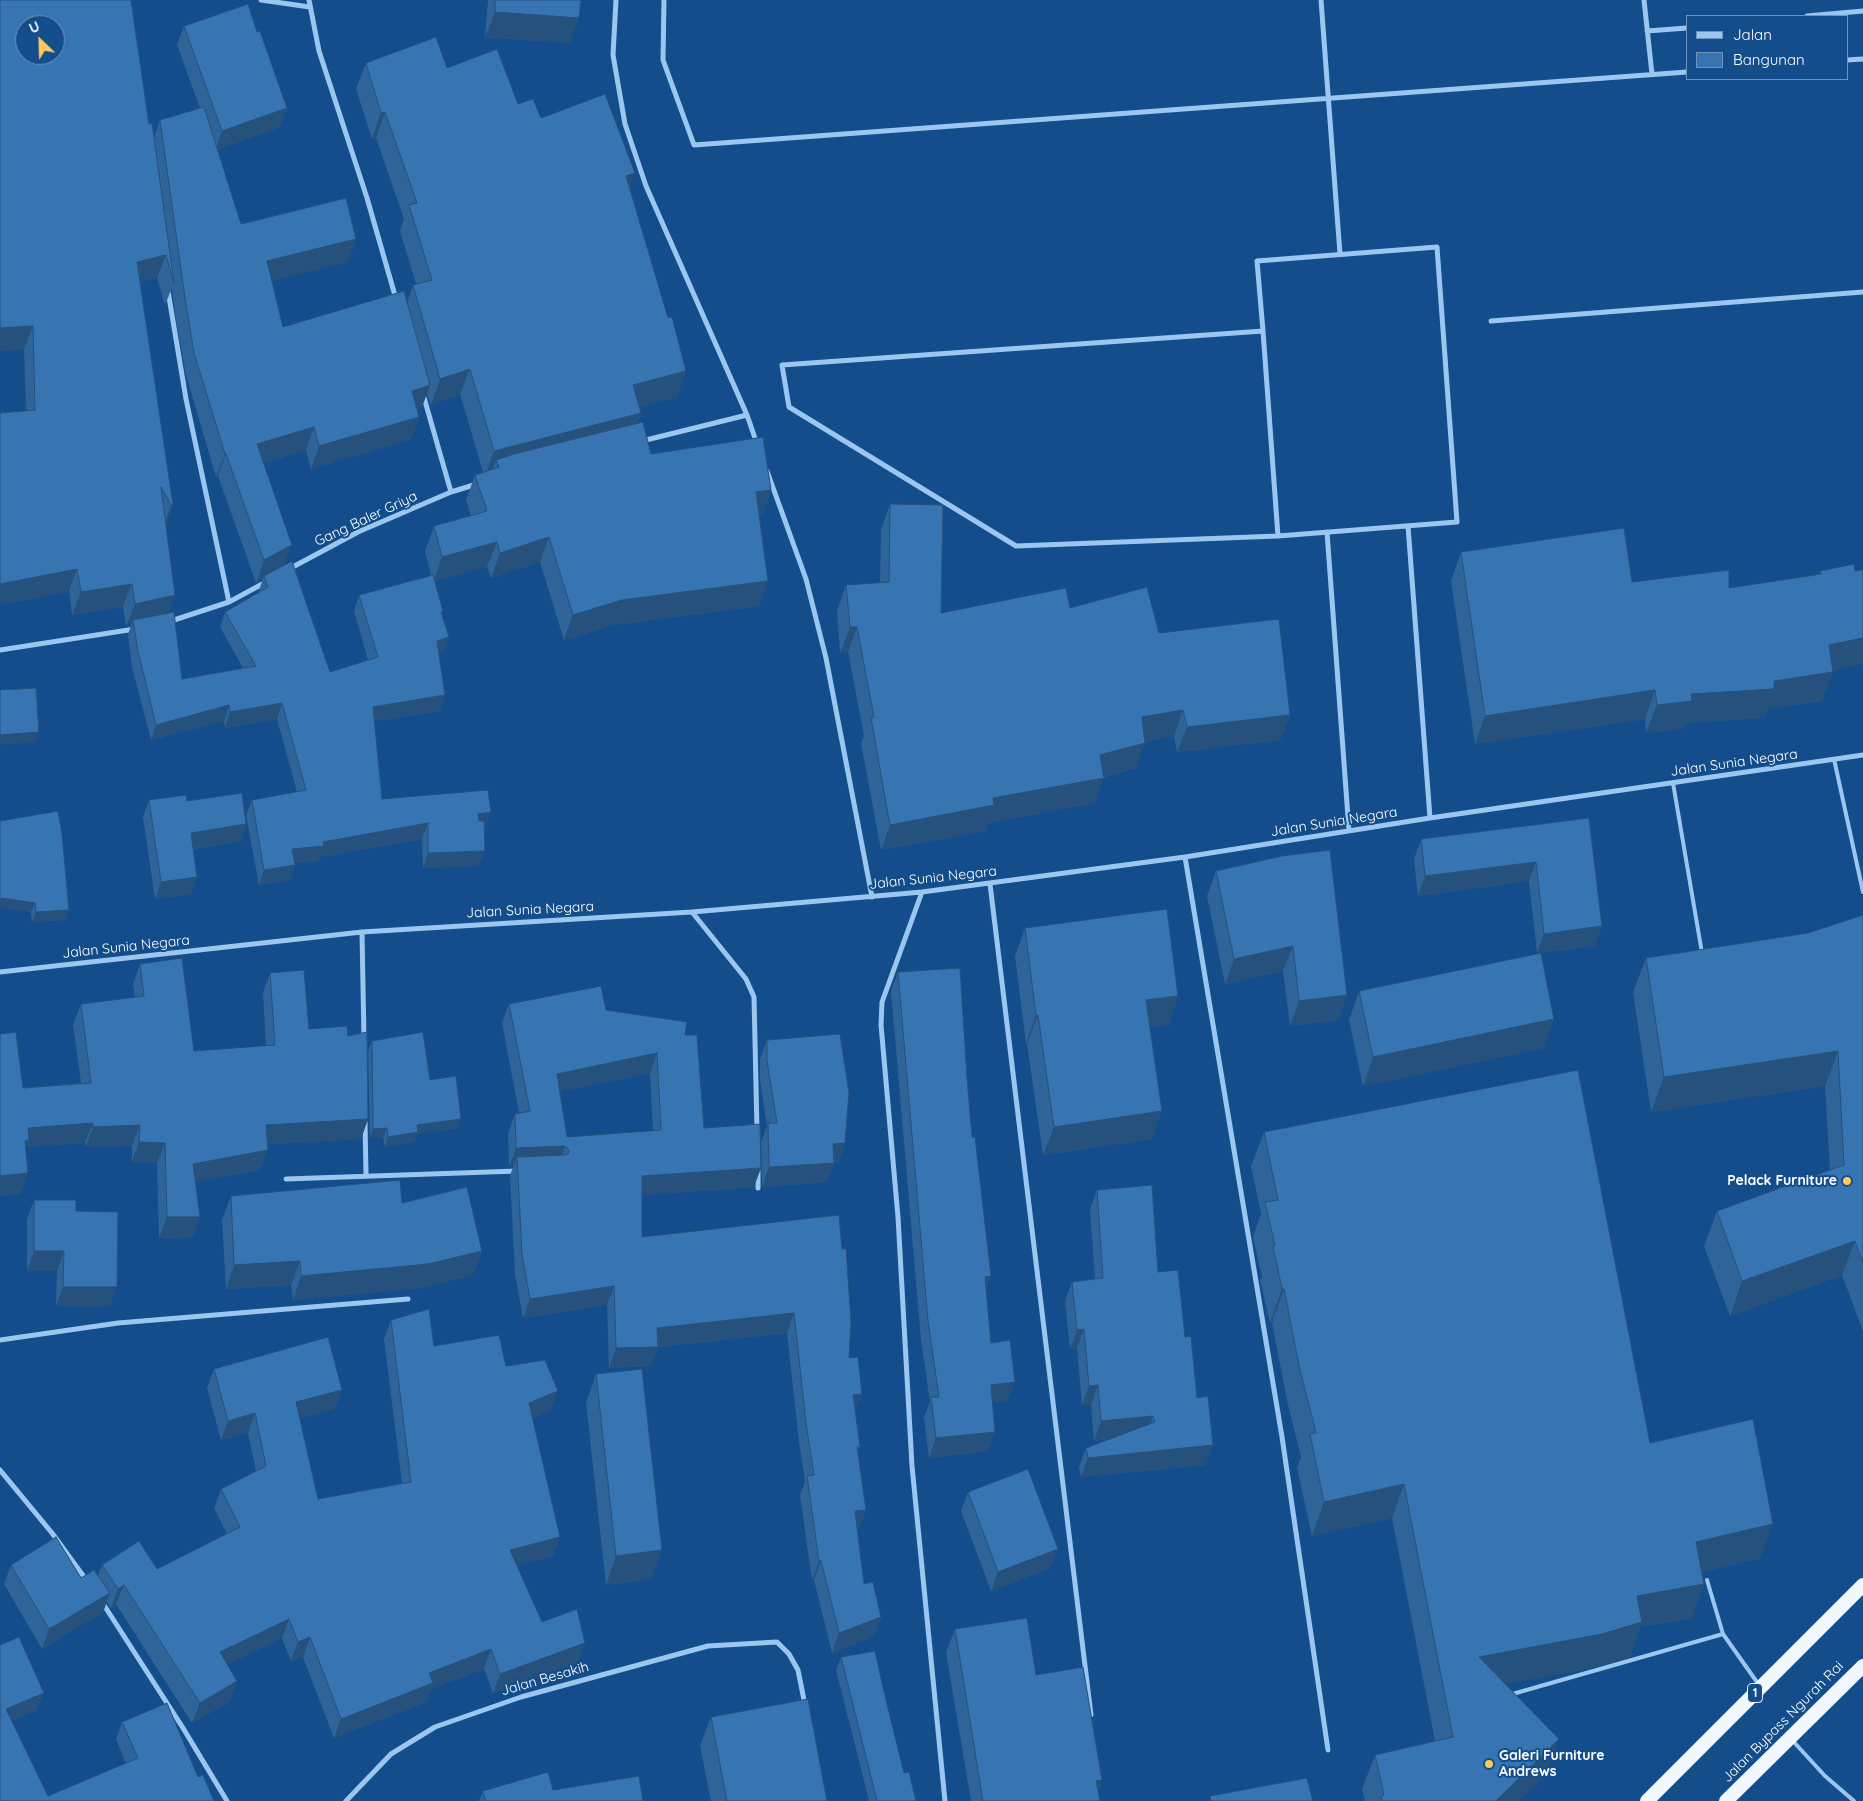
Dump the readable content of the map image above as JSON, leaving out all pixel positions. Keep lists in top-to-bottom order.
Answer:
{
  "streets": {
    "highway": ["1", "Jalan Bypass Ngurah Rai"],
    "street": ["Gang Baler Griya", "Jalan Sunia Negara", "Jalan Besakih"]
  },
  "places": ["Pelack Furniture", "Galeri Furniture Andrews"],
  "legend": ["Jalan", "Bangunan"],
  "north": "top left"
}
